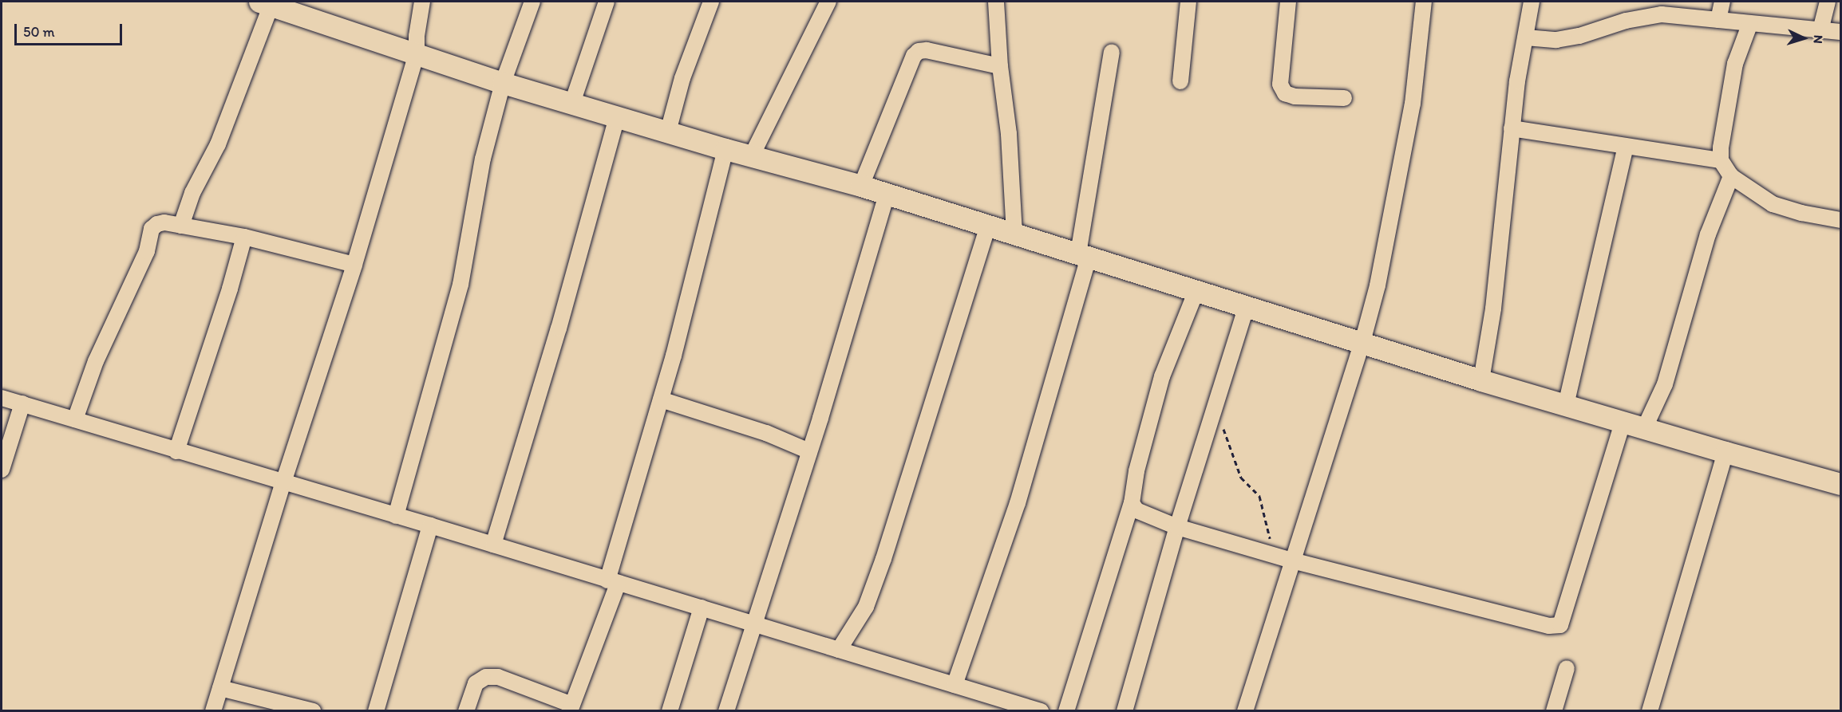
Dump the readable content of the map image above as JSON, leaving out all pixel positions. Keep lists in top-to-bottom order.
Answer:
{
  "scale_bar": "50 m",
  "north": "right"
}
